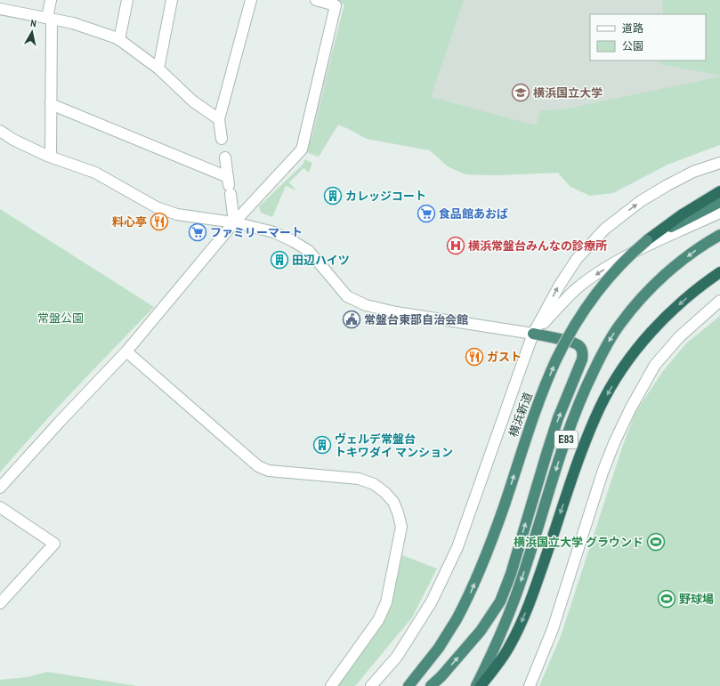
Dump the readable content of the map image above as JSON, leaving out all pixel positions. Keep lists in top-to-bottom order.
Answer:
{
  "streets": {
    "highway": ["横浜新道", "E83"]
  },
  "parks": ["常盤公園"],
  "places": {
    "school or university": ["横浜国立大学"],
    "building": ["カレッジコート", "田辺ハイツ", "ヴェルデ常盤台 トキワダイ マンション"],
    "supermarket": ["食品館あおば", "ファミリーマート"],
    "restaurant": ["料心亭", "ガスト"],
    "hospital": ["横浜常盤台みんなの診療所"],
    "public building": ["常盤台東部自治会館"],
    "sports": ["横浜国立大学 グラウンド", "野球場"]
  },
  "legend": ["道路", "公園"],
  "north": "top"
}
